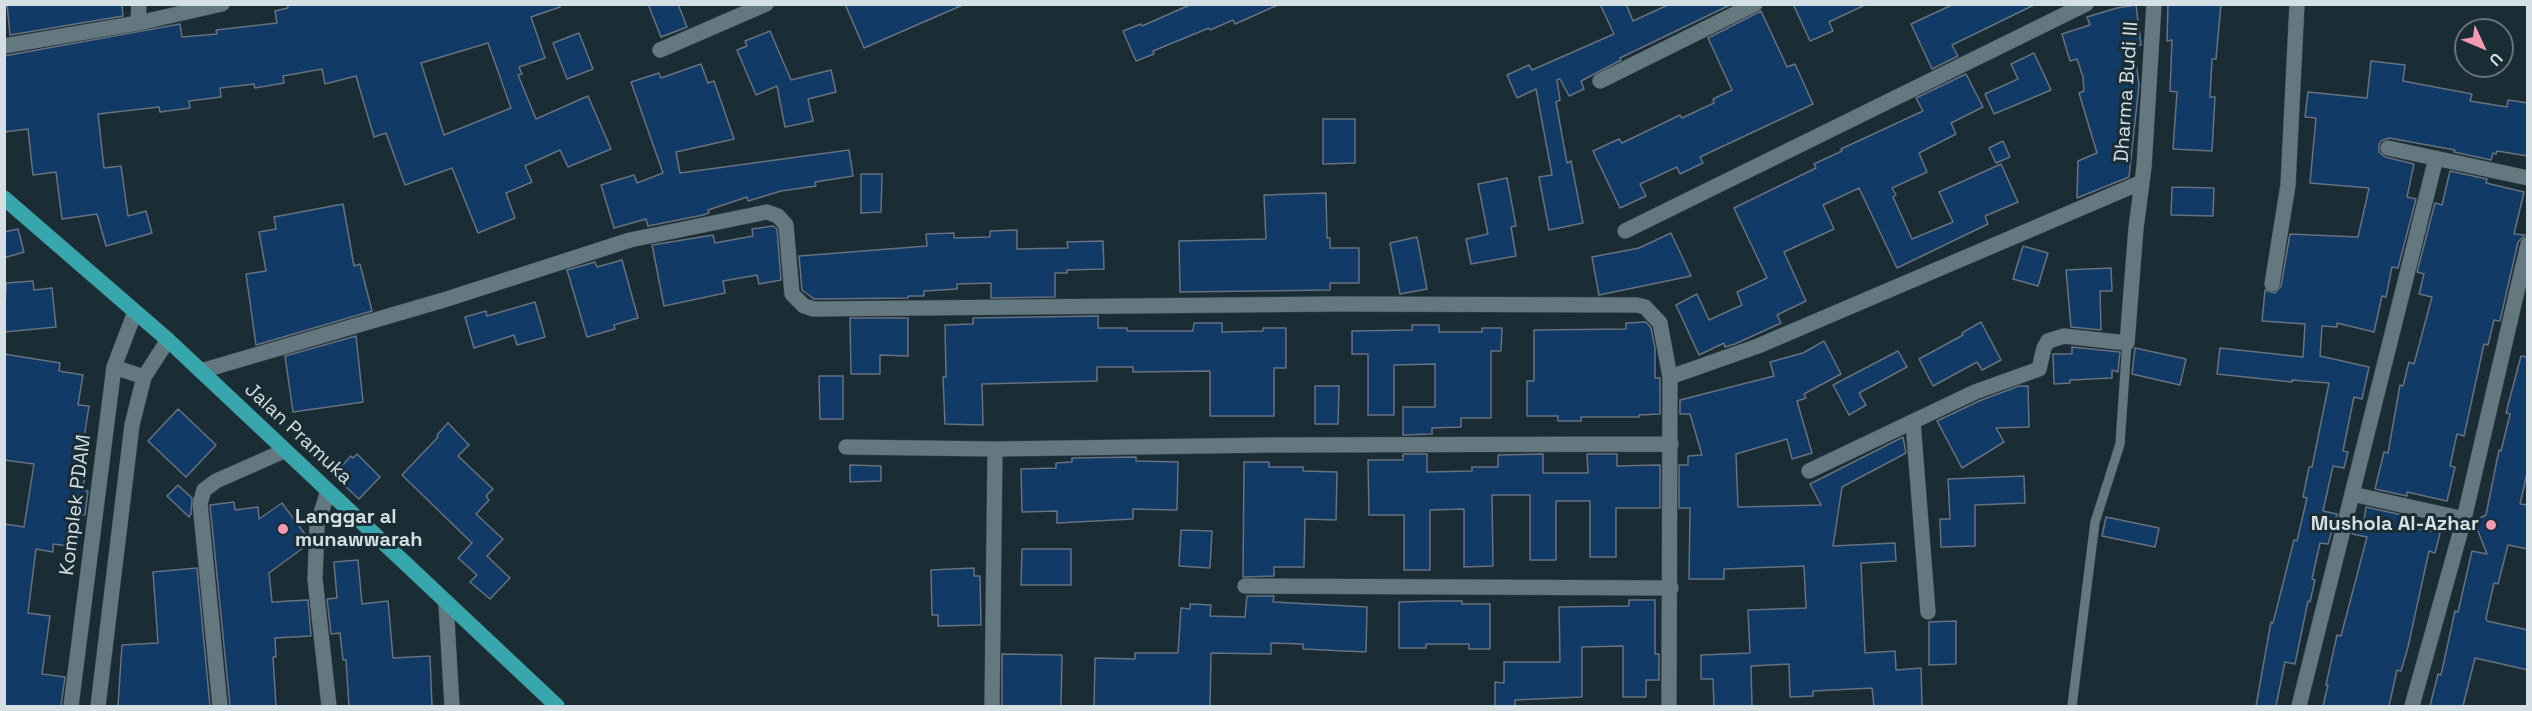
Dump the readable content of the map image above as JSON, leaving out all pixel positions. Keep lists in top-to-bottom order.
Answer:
{
  "streets": {
    "main road": ["Jalan Pramuka"],
    "street": ["Dharma Budi III", "Komplek PDAM"]
  },
  "crossings": [
    ["Jalan Pramuka", "Komplek PDAM"]
  ],
  "places": ["Mushola Al-Azhar", "Langgar al munawwarah"],
  "north": "bottom right"
}
